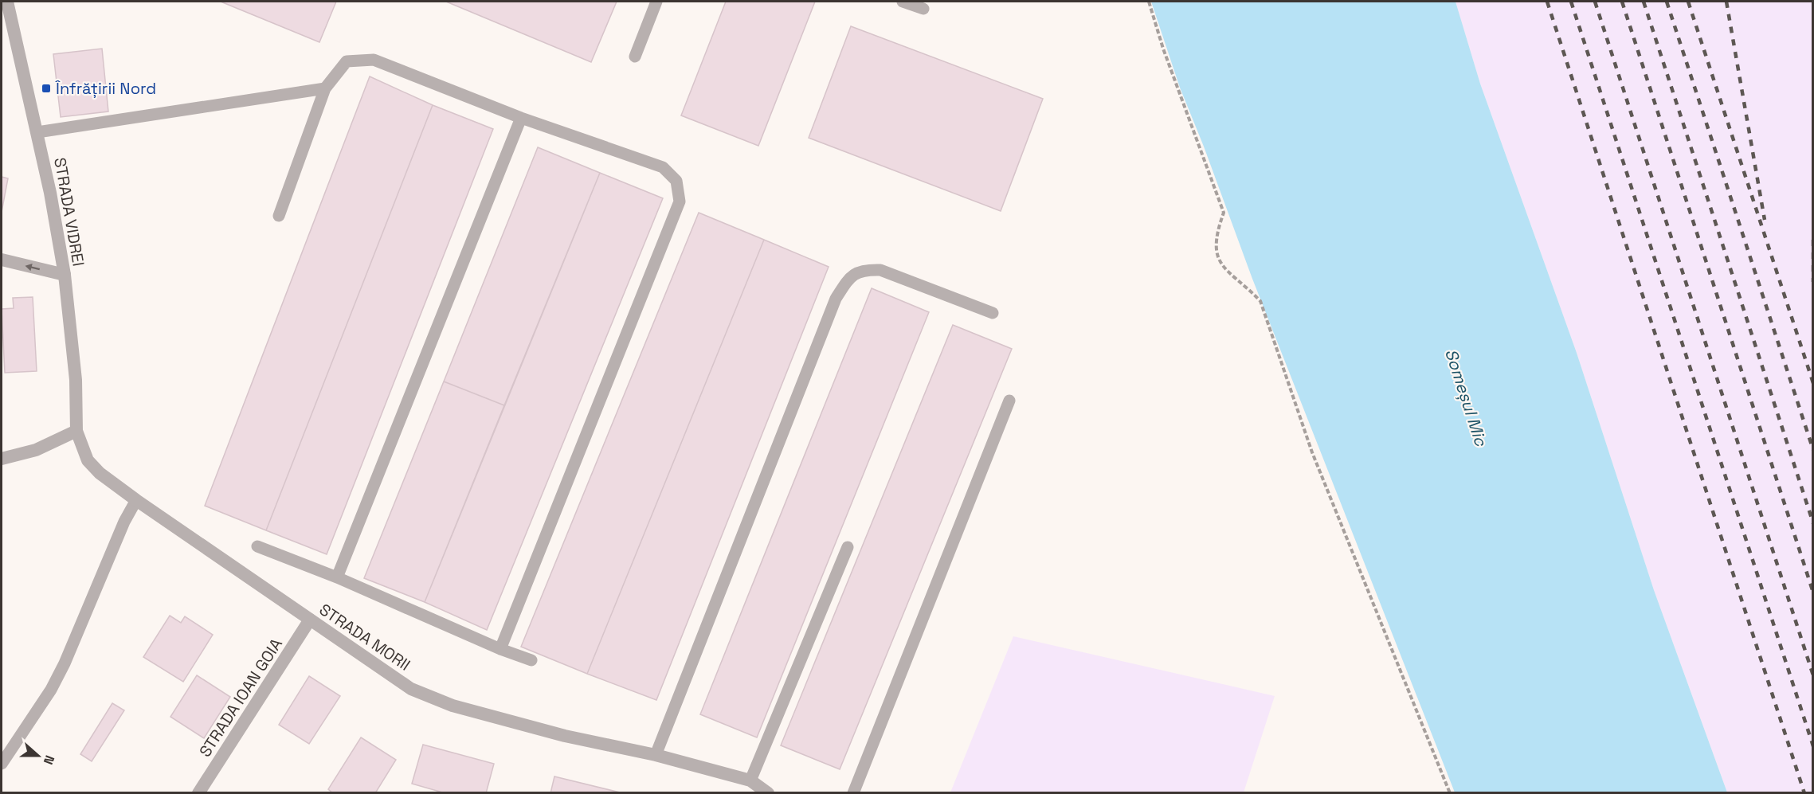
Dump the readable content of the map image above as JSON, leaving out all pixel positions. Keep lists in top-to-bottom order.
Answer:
{
  "streets": {
    "street": ["STRADA VIDREI", "STRADA MORII", "STRADA IOAN GOIA"]
  },
  "crossings": [
    ["STRADA VIDREI", "STRADA MORII"],
    ["STRADA MORII", "STRADA IOAN GOIA"]
  ],
  "water": ["Someșul Mic"],
  "places": {
    "transit": ["Înfrățirii Nord"]
  },
  "north": "right"
}
